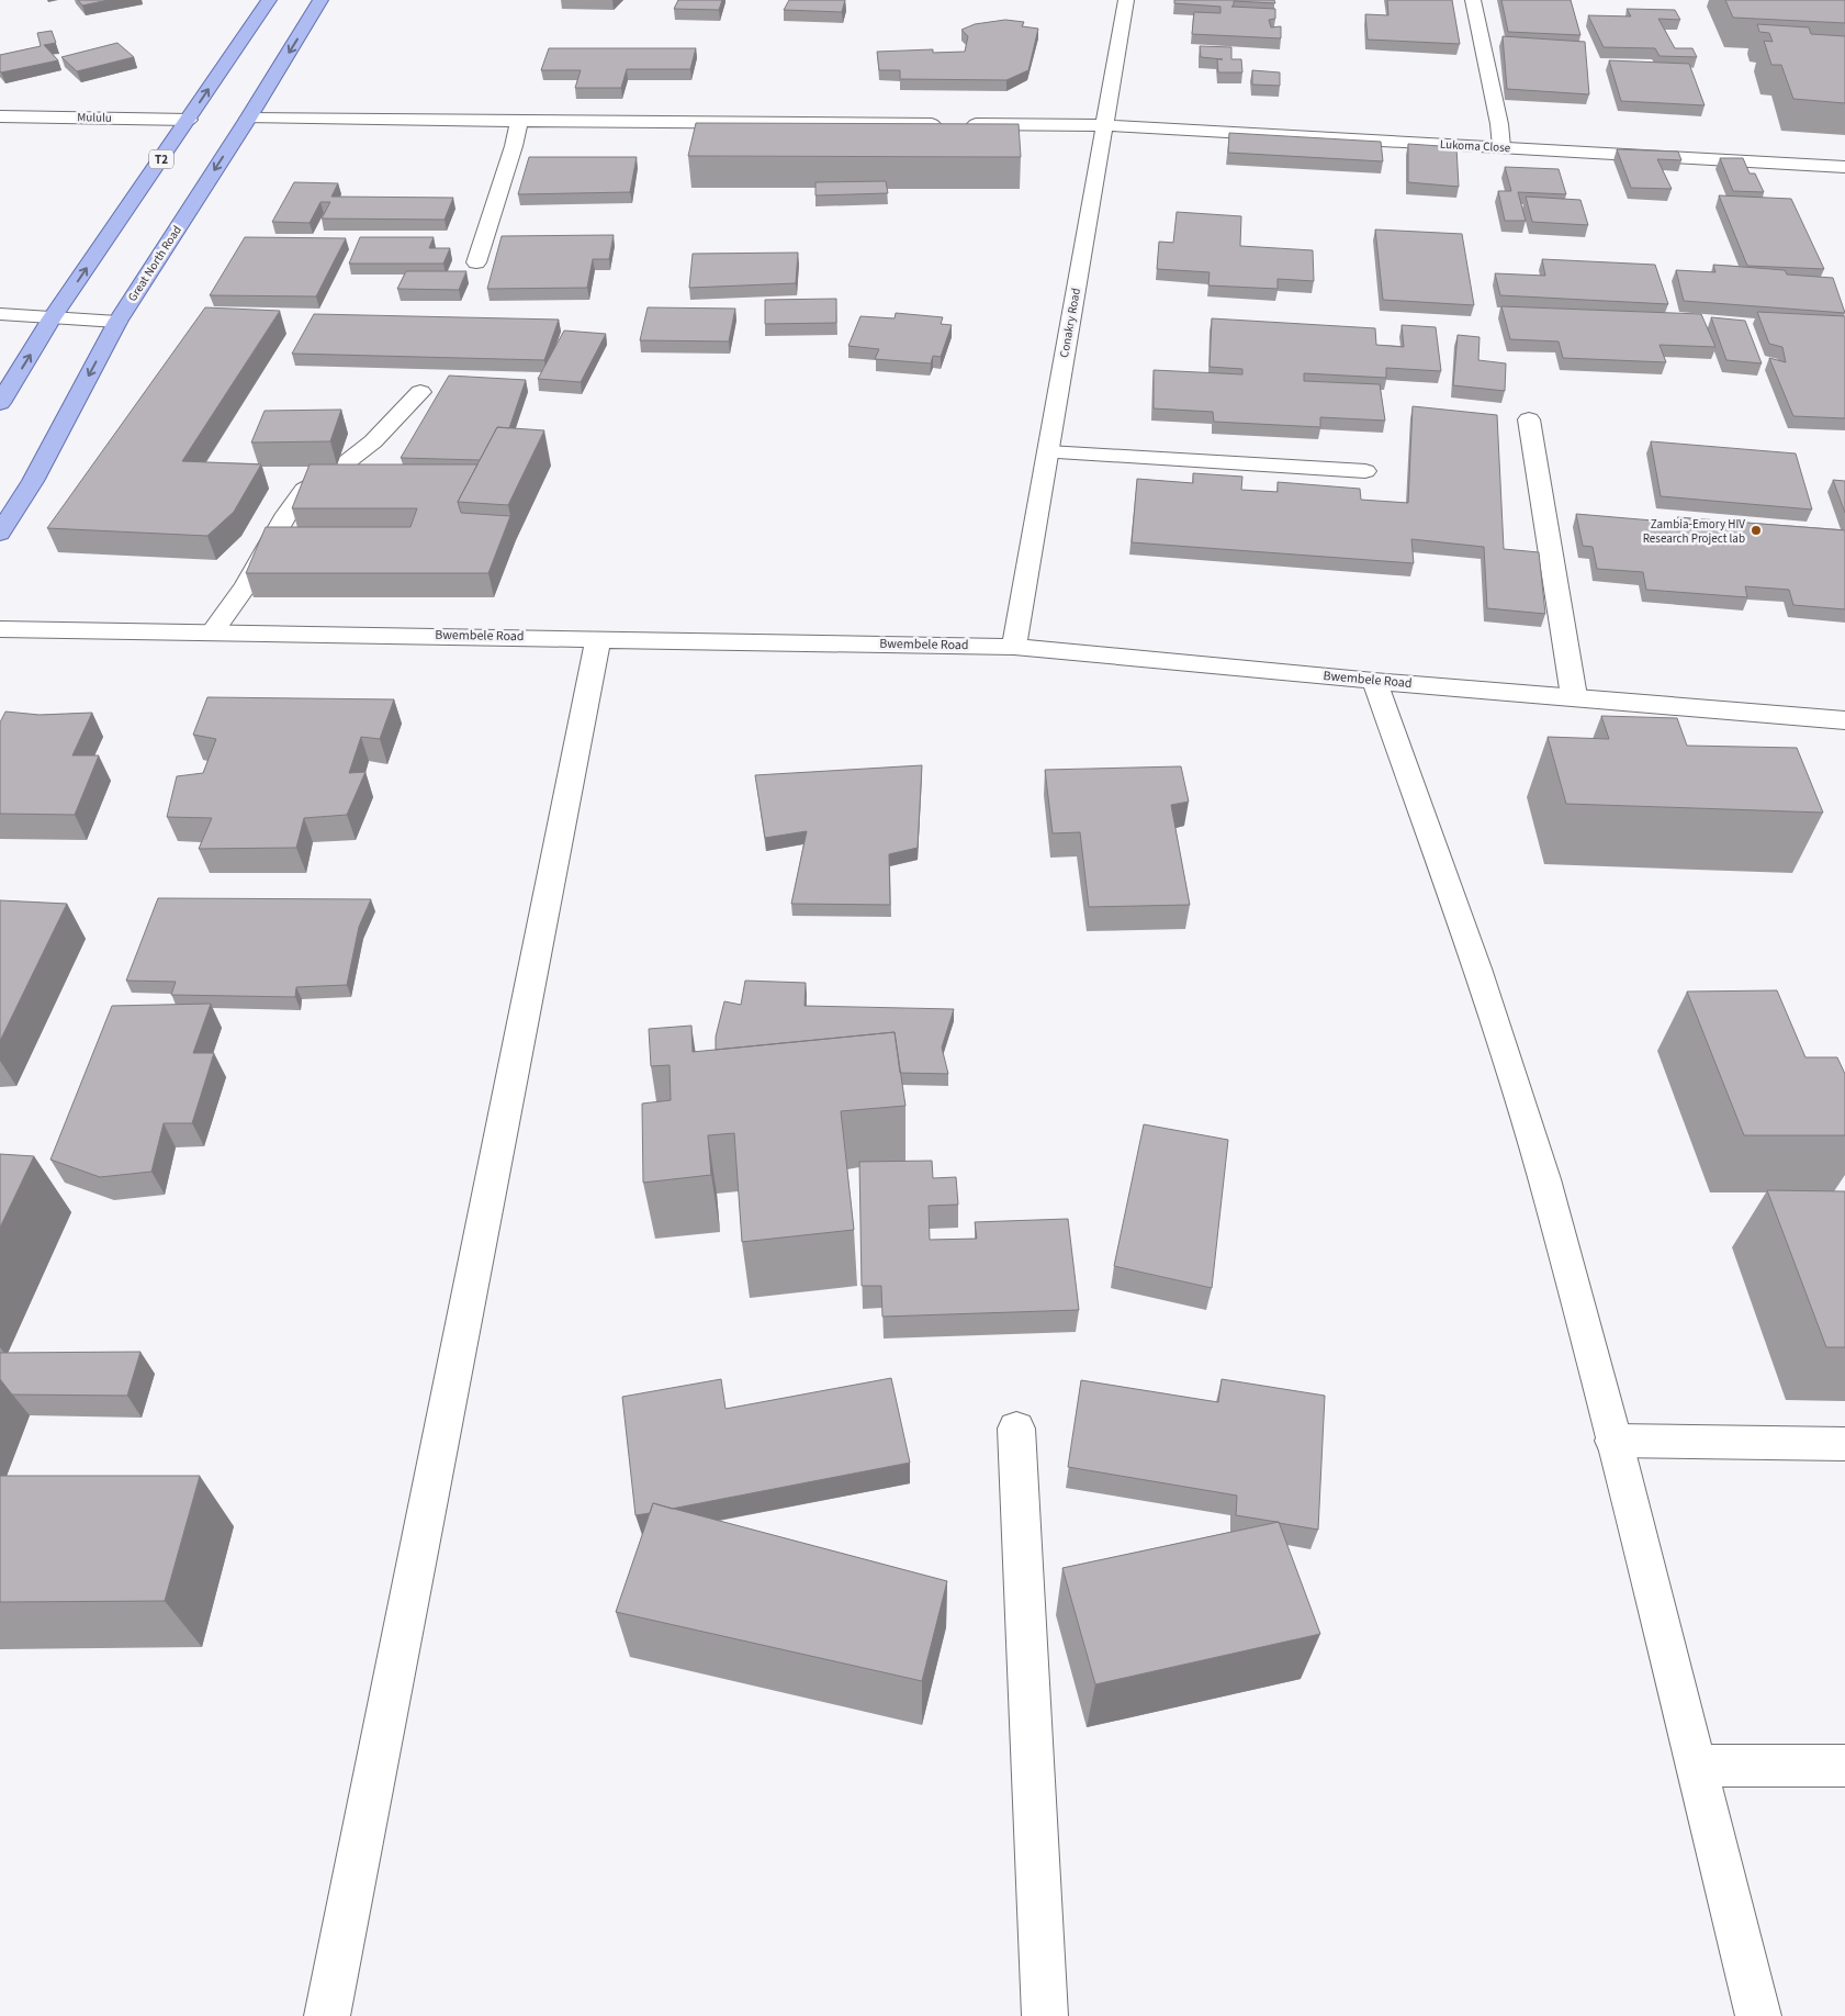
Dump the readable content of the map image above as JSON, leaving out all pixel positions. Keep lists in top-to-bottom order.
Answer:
{
  "streets": {
    "main road": ["T2", "Great North Road"],
    "street": [
      "Mululu",
      "Lukoma Close",
      "Conakry Road",
      "Bwembele Road"
    ]
  },
  "crossings": [
    ["Mululu", "T2"],
    ["Lukoma Close", "Great North Road"],
    ["Lukoma Close", "Conakry Road"],
    ["Conakry Road", "Bwembele Road"]
  ],
  "places": ["Zambia-Emory HIV Research Project lab"]
}
